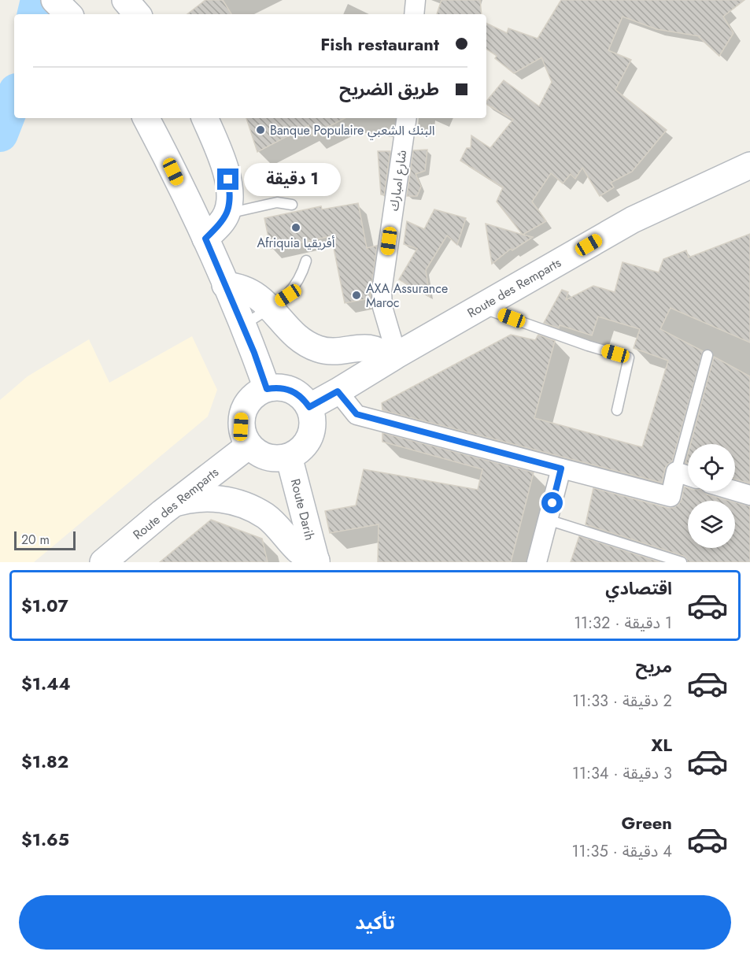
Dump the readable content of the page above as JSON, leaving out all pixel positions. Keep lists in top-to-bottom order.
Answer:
{
  "streets": {
    "main road": ["Route des Remparts", "Route Darih"],
    "street": ["شارع امبارك"]
  },
  "crossings": [
    ["شارع امبارك", "Route des Remparts"],
    ["Route des Remparts", "Route Darih"]
  ],
  "places": ["Banque Populaire البنك الشعبي", "Afriquia أفريقيا", "AXA Assurance Maroc"],
  "scale_bar": "20 m",
  "page": {
    "banner": ["Fish restaurant", "طريق الضريح"],
    "bubble": "1 دقيقة",
    "scale": "20 m",
    "list": [
      {
        "name": "اقتصادي",
        "note": "1 دقيقة · 11:32",
        "value": "$1.07"
      },
      {
        "name": "مريح",
        "note": "2 دقيقة · 11:33",
        "value": "$1.44"
      },
      {
        "name": "XL",
        "note": "3 دقيقة · 11:34",
        "value": "$1.82"
      },
      {
        "name": "Green",
        "note": "4 دقيقة · 11:35",
        "value": "$1.65"
      }
    ],
    "buttons": "تأكيد"
  }
}
